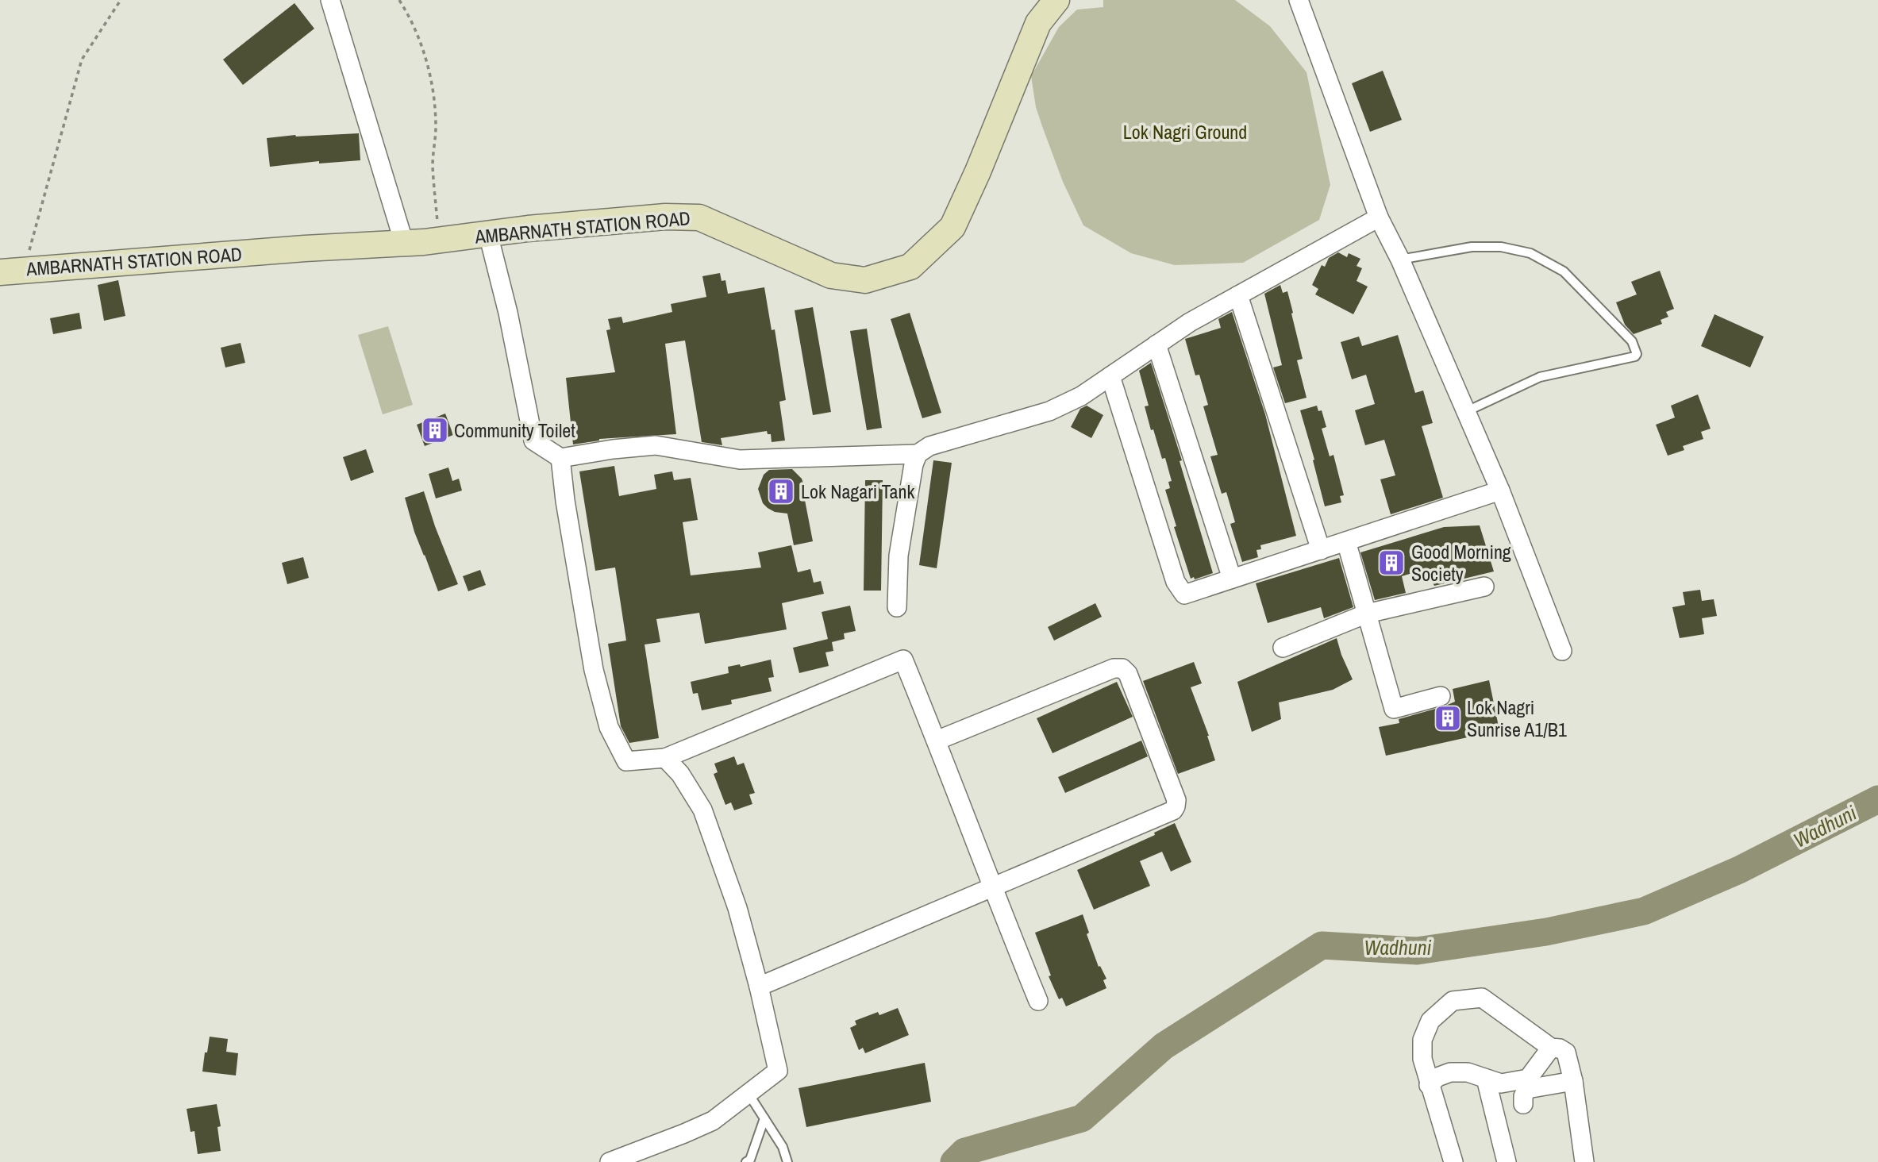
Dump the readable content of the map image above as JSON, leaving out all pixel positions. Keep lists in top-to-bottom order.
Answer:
{
  "streets": {
    "main road": ["AMBARNATH STATION ROAD"]
  },
  "water": ["Wadhuni"],
  "parks": ["Lok Nagri Ground"],
  "places": {
    "building": [
      "Community Toilet",
      "Lok Nagari Tank",
      "Good Morning Society",
      "Lok Nagri Sunrise A1/B1"
    ]
  }
}
